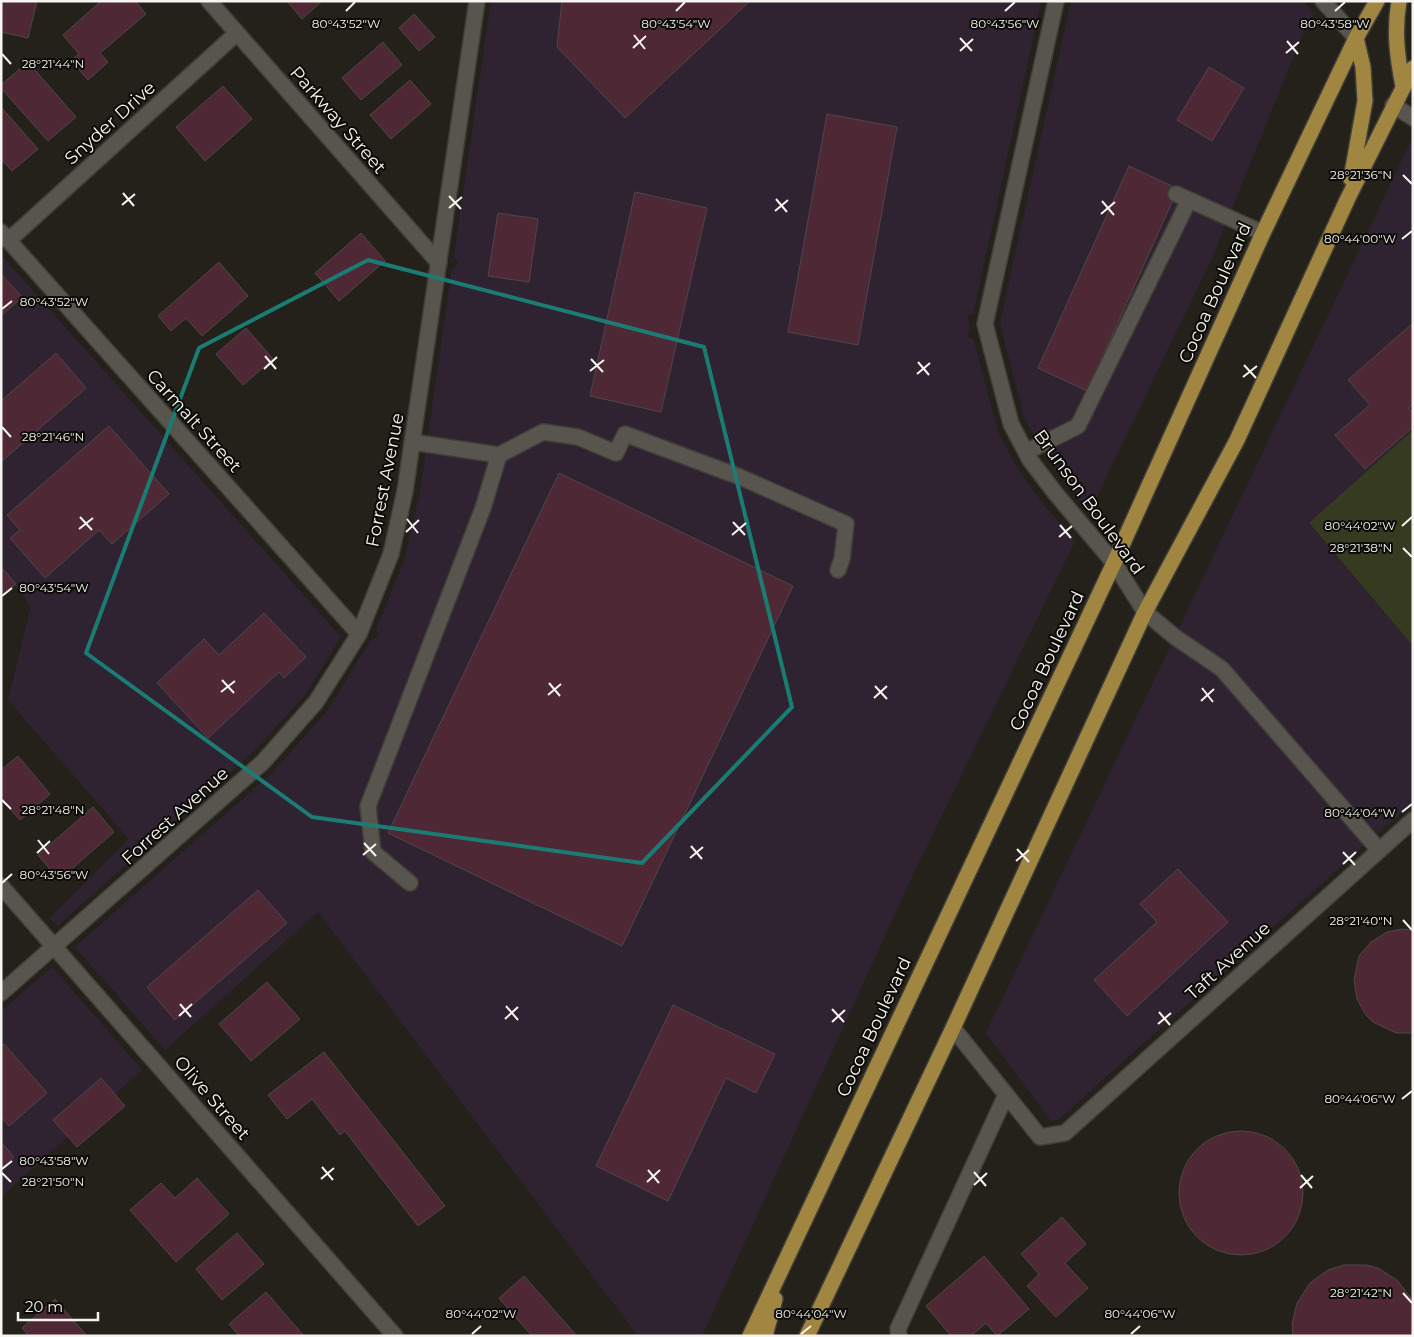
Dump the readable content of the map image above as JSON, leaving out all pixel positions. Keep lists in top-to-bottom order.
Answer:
{
  "streets": {
    "main road": ["Cocoa Boulevard"],
    "street": [
      "Parkway Street",
      "Snyder Drive",
      "Carmalt Street",
      "Forrest Avenue",
      "Brunson Boulevard",
      "Taft Avenue",
      "Olive Street"
    ]
  },
  "crossings": [
    ["Parkway Street", "Snyder Drive"],
    ["Parkway Street", "Forrest Avenue"],
    ["Snyder Drive", "Carmalt Street"],
    ["Cocoa Boulevard", "Brunson Boulevard"],
    ["Carmalt Street", "Forrest Avenue"],
    ["Forrest Avenue", "Olive Street"],
    ["Brunson Boulevard", "Taft Avenue"]
  ],
  "scale_bar": "20 m",
  "coordinates": [
    "80°43'52\"W",
    "80°43'54\"W",
    "80°43'56\"W",
    "80°43'58\"W",
    "28°21'44\"N",
    "28°21'36\"N",
    "80°44'00\"W",
    "28°21'46\"N",
    "80°44'02\"W",
    "28°21'38\"N",
    "28°21'48\"N",
    "80°44'04\"W",
    "28°21'40\"N",
    "80°44'06\"W",
    "28°21'50\"N",
    "28°21'42\"N"
  ]
}
